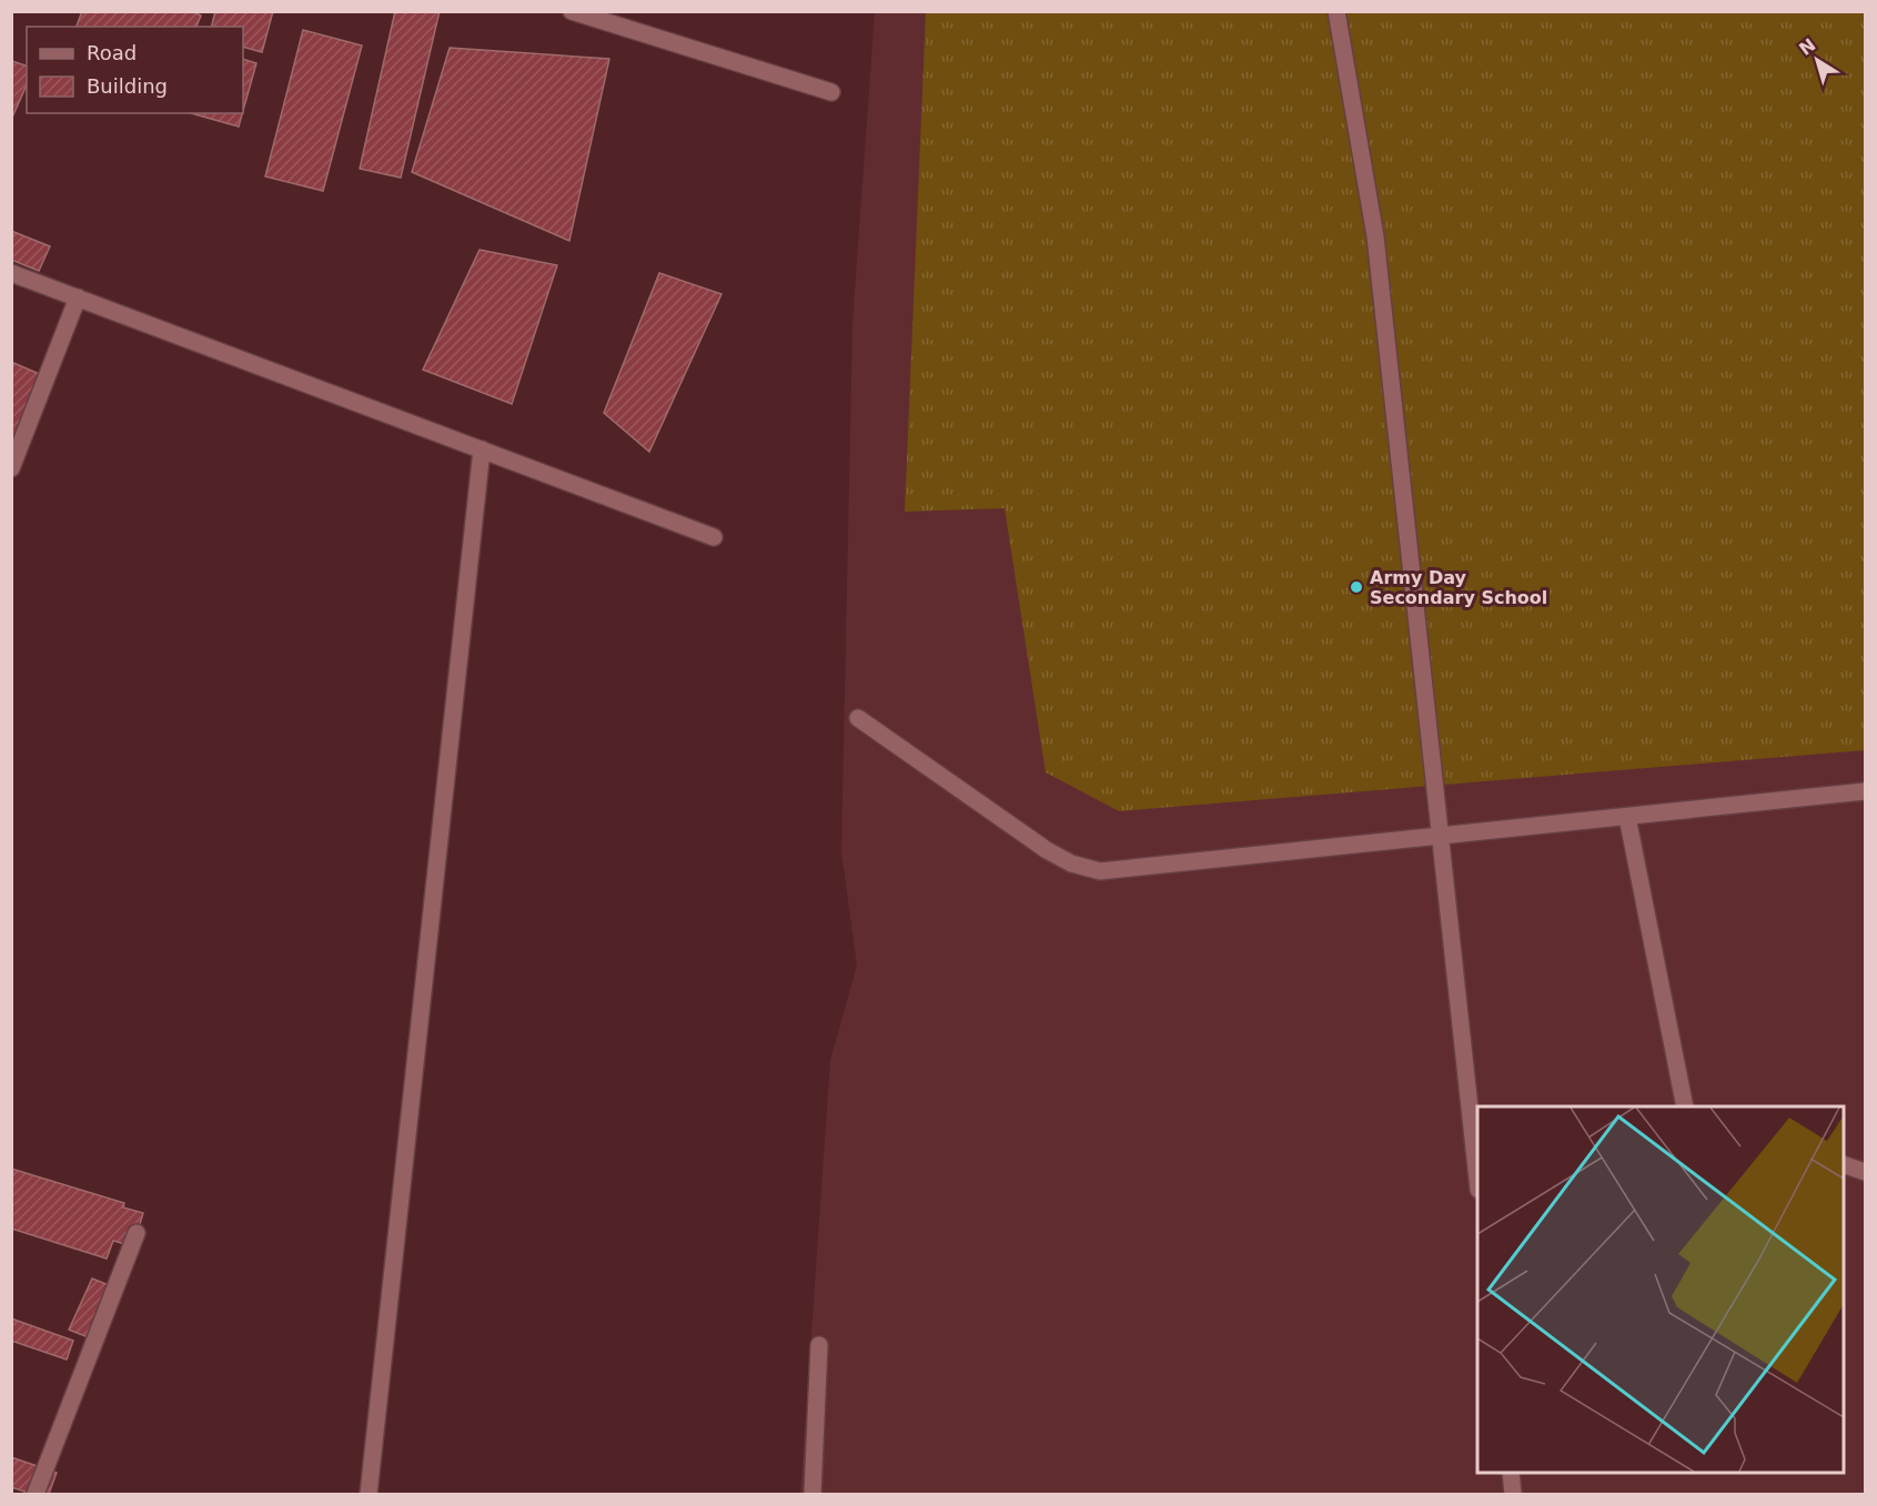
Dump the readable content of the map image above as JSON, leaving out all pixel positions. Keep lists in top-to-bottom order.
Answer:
{
  "places": ["Army Day Secondary School"],
  "legend": ["Road", "Building"],
  "north": "top left"
}
